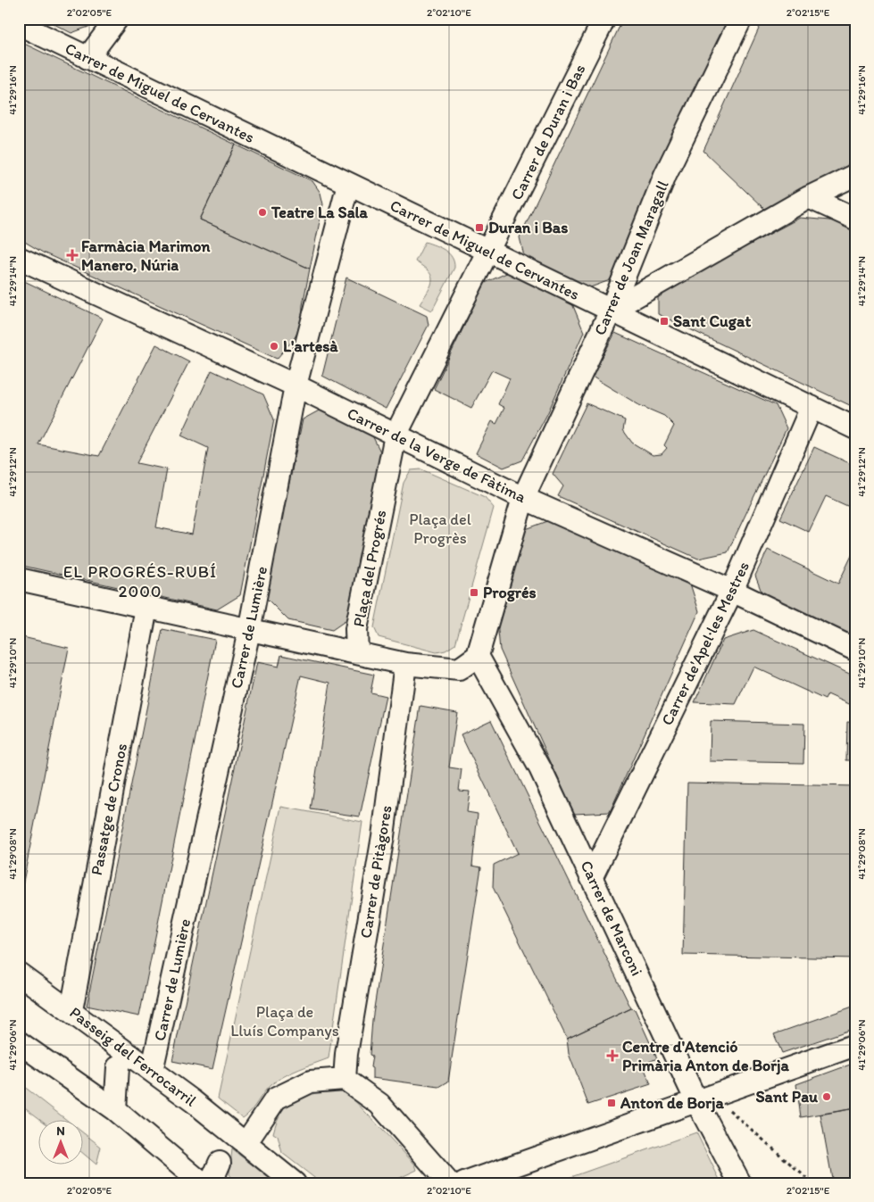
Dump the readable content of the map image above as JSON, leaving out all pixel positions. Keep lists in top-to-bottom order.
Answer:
{
  "streets": {
    "street": [
      "Carrer de Miguel de Cervantes",
      "Carrer de Duran i Bas",
      "Carrer de Joan Maragall",
      "Carrer de la Verge de Fàtima",
      "Plaça del Progrés",
      "Carrer de Lumière",
      "Carrer de'Apel·les Mestres",
      "Passatge de Cronos",
      "Carrer de Pitàgores",
      "Carrer de Marconi",
      "Passeig del Ferrocarril"
    ]
  },
  "crossings": [
    ["Carrer de Miguel de Cervantes", "Carrer de Duran i Bas"],
    ["Carrer de Miguel de Cervantes", "Carrer de Joan Maragall"],
    ["Carrer de Miguel de Cervantes", "Carrer de Lumière"],
    ["Carrer de Miguel de Cervantes", "Carrer de'Apel·les Mestres"],
    ["Carrer de Duran i Bas", "Carrer de la Verge de Fàtima"],
    ["Carrer de Duran i Bas", "Plaça del Progrés"],
    ["Carrer de Joan Maragall", "Carrer de la Verge de Fàtima"],
    ["Carrer de la Verge de Fàtima", "Plaça del Progrés"],
    ["Carrer de la Verge de Fàtima", "Carrer de Lumière"],
    ["Carrer de la Verge de Fàtima", "Carrer de'Apel·les Mestres"],
    ["Carrer de Lumière", "Passeig del Ferrocarril"],
    ["Carrer de'Apel·les Mestres", "Carrer de Marconi"],
    ["Passatge de Cronos", "Passeig del Ferrocarril"]
  ],
  "districts": ["EL PROGRÉS-RUBÍ 2000"],
  "parks": ["Plaça del Progrès", "Plaça de Lluís Companys"],
  "places": {
    "other": ["Teatre La Sala", "L'artesà", "Sant Pau"],
    "transit": [
      "Duran i Bas",
      "Sant Cugat",
      "Progrés",
      "Anton de Borja"
    ],
    "health": ["Farmàcia Marimon Manero, Núria", "Centre d'Atenció Primària Anton de Borja"]
  },
  "north": "top",
  "coordinates": [
    "2°02'05\"E",
    "2°02'10\"E",
    "2°02'15\"E",
    "41°29'16\"N",
    "41°29'14\"N",
    "41°29'12\"N",
    "41°29'10\"N",
    "41°29'08\"N",
    "41°29'06\"N"
  ]
}
